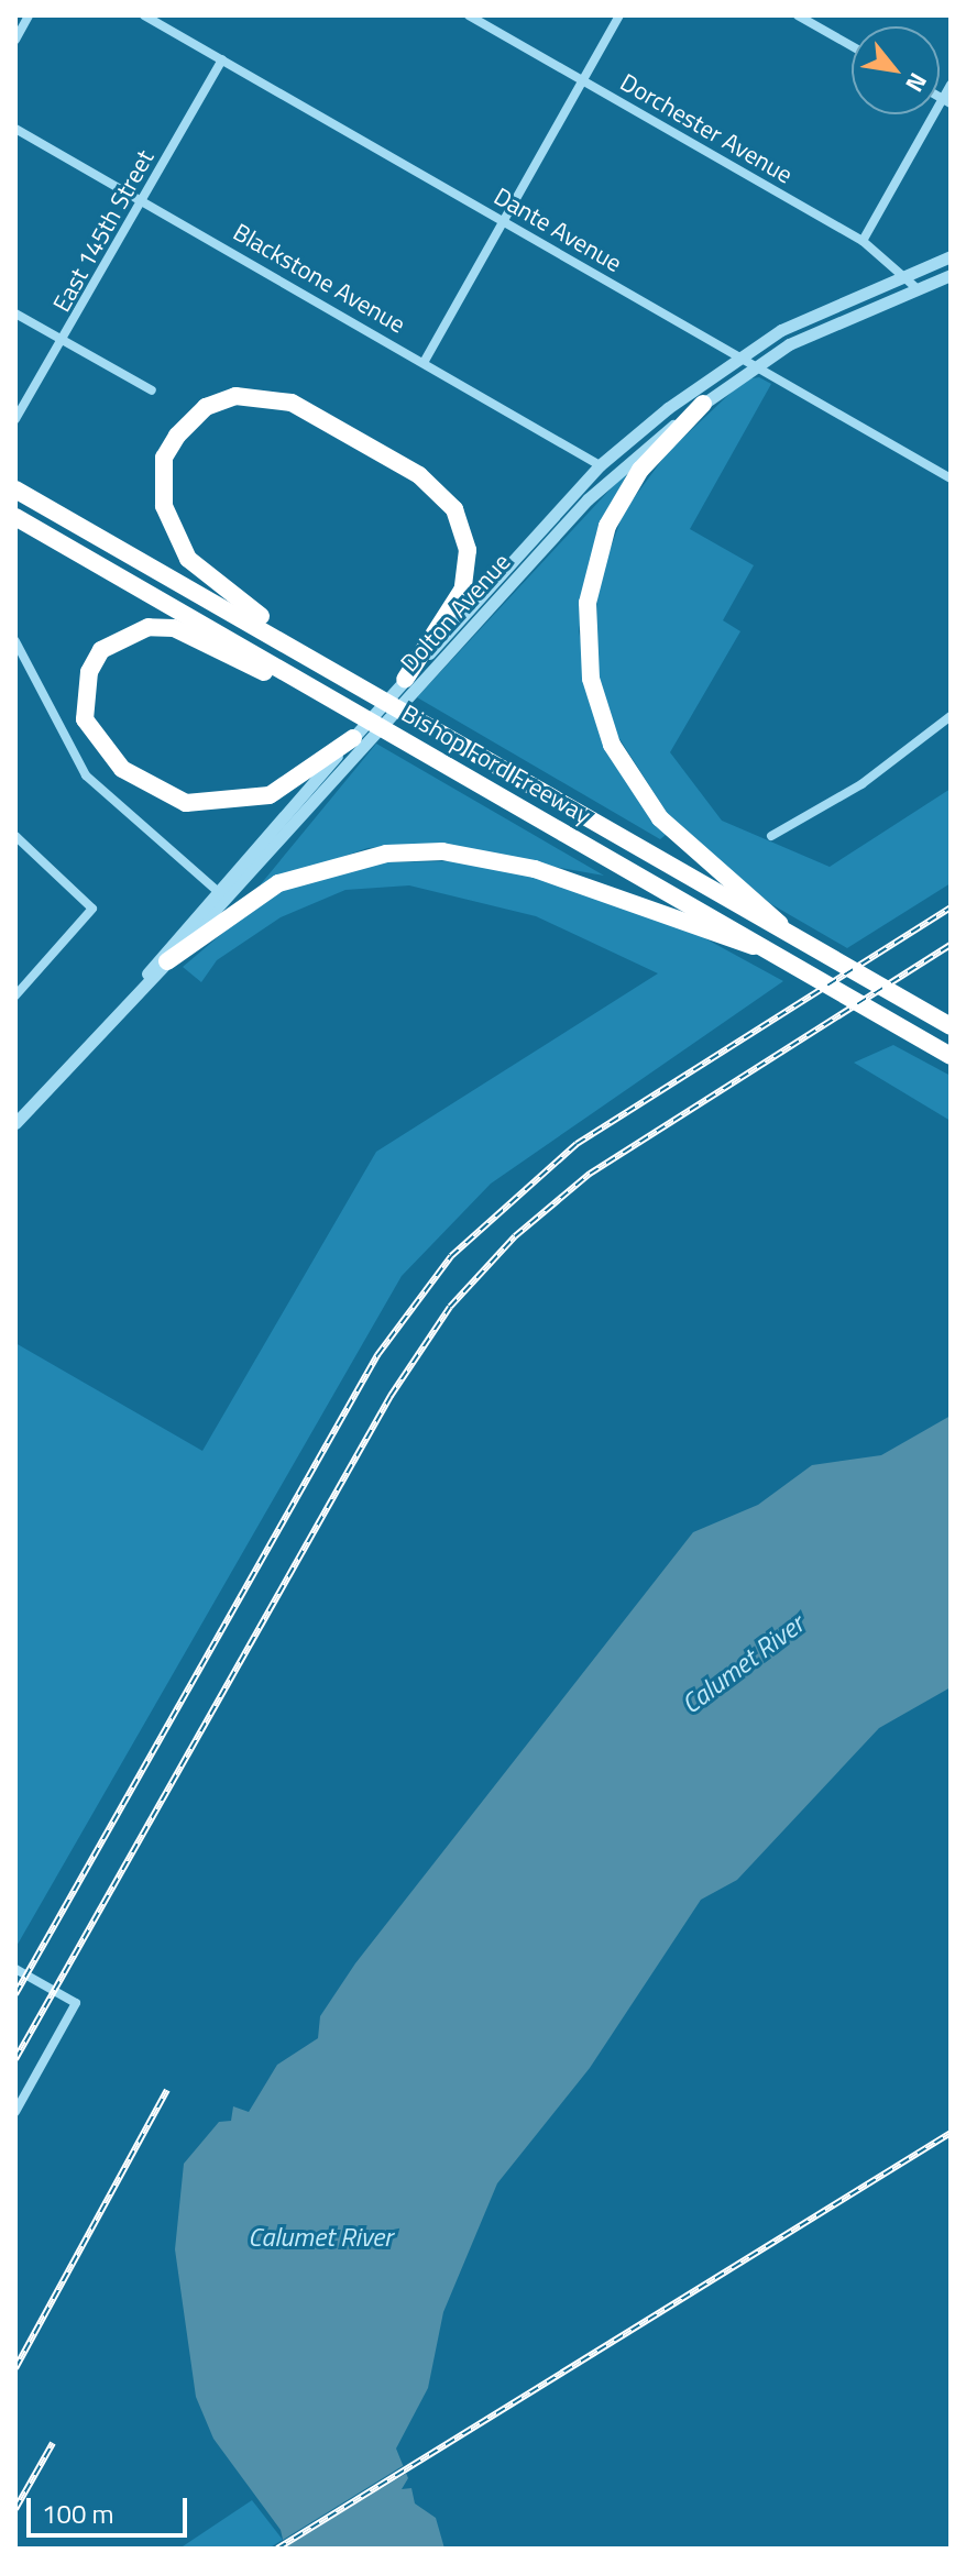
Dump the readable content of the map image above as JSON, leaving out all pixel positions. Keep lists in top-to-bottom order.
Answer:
{
  "streets": {
    "highway": ["Bishop Ford Freeway"],
    "street": [
      "Dorchester Avenue",
      "Dante Avenue",
      "East 145th Street",
      "Blackstone Avenue",
      "Dolton Avenue"
    ]
  },
  "crossings": [
    ["Dorchester Avenue", "Dolton Avenue"],
    ["Dante Avenue", "East 145th Street"],
    ["Dante Avenue", "Dolton Avenue"],
    ["East 145th Street", "Blackstone Avenue"],
    ["Blackstone Avenue", "Dolton Avenue"]
  ],
  "water": ["Calumet River"],
  "scale_bar": "100 m",
  "north": "bottom right"
}
